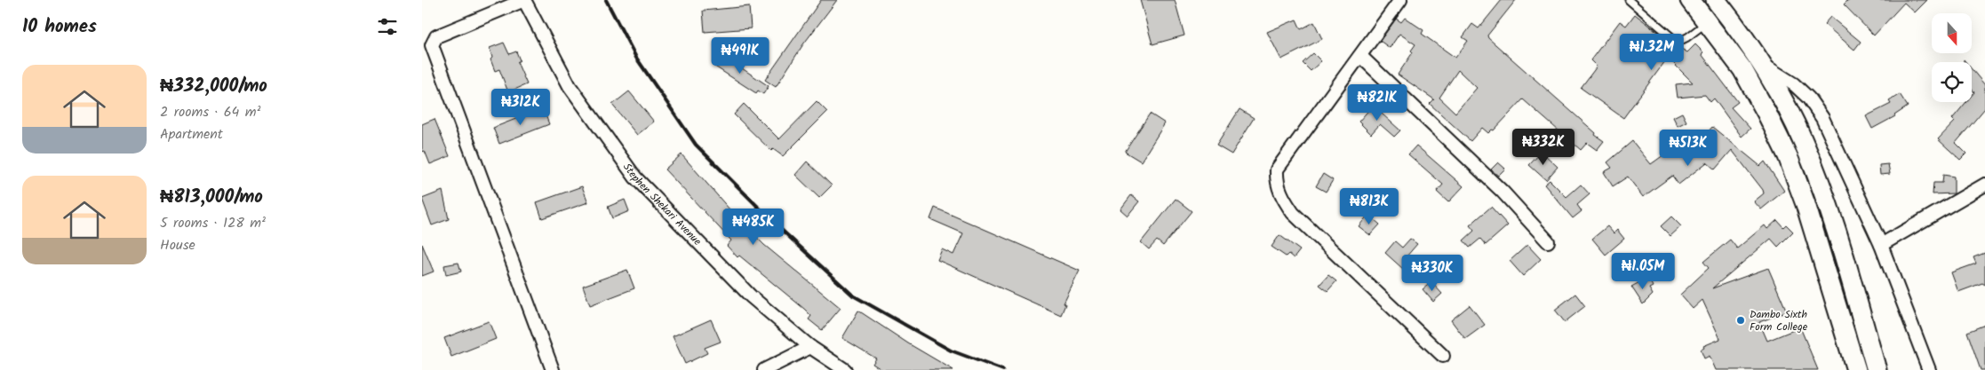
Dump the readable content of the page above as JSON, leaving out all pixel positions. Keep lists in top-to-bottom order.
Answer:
{
  "streets": {
    "street": ["Stephen Shekari Avenue"]
  },
  "places": ["Dambo Sixth Form College"],
  "north": "bottom",
  "page": {
    "heading": "10 homes",
    "price": [
      "₦1.32M",
      "₦491K",
      "₦821K",
      "₦312K",
      "₦332K",
      "₦513K",
      "₦813K",
      "₦485K",
      "₦1.05M",
      "₦330K"
    ],
    "list": [
      {
        "name": "₦332,000/mo",
        "note": "2 rooms · 64 m² · Apartment"
      },
      {
        "name": "₦813,000/mo",
        "note": "5 rooms · 128 m² · House"
      }
    ]
  }
}
